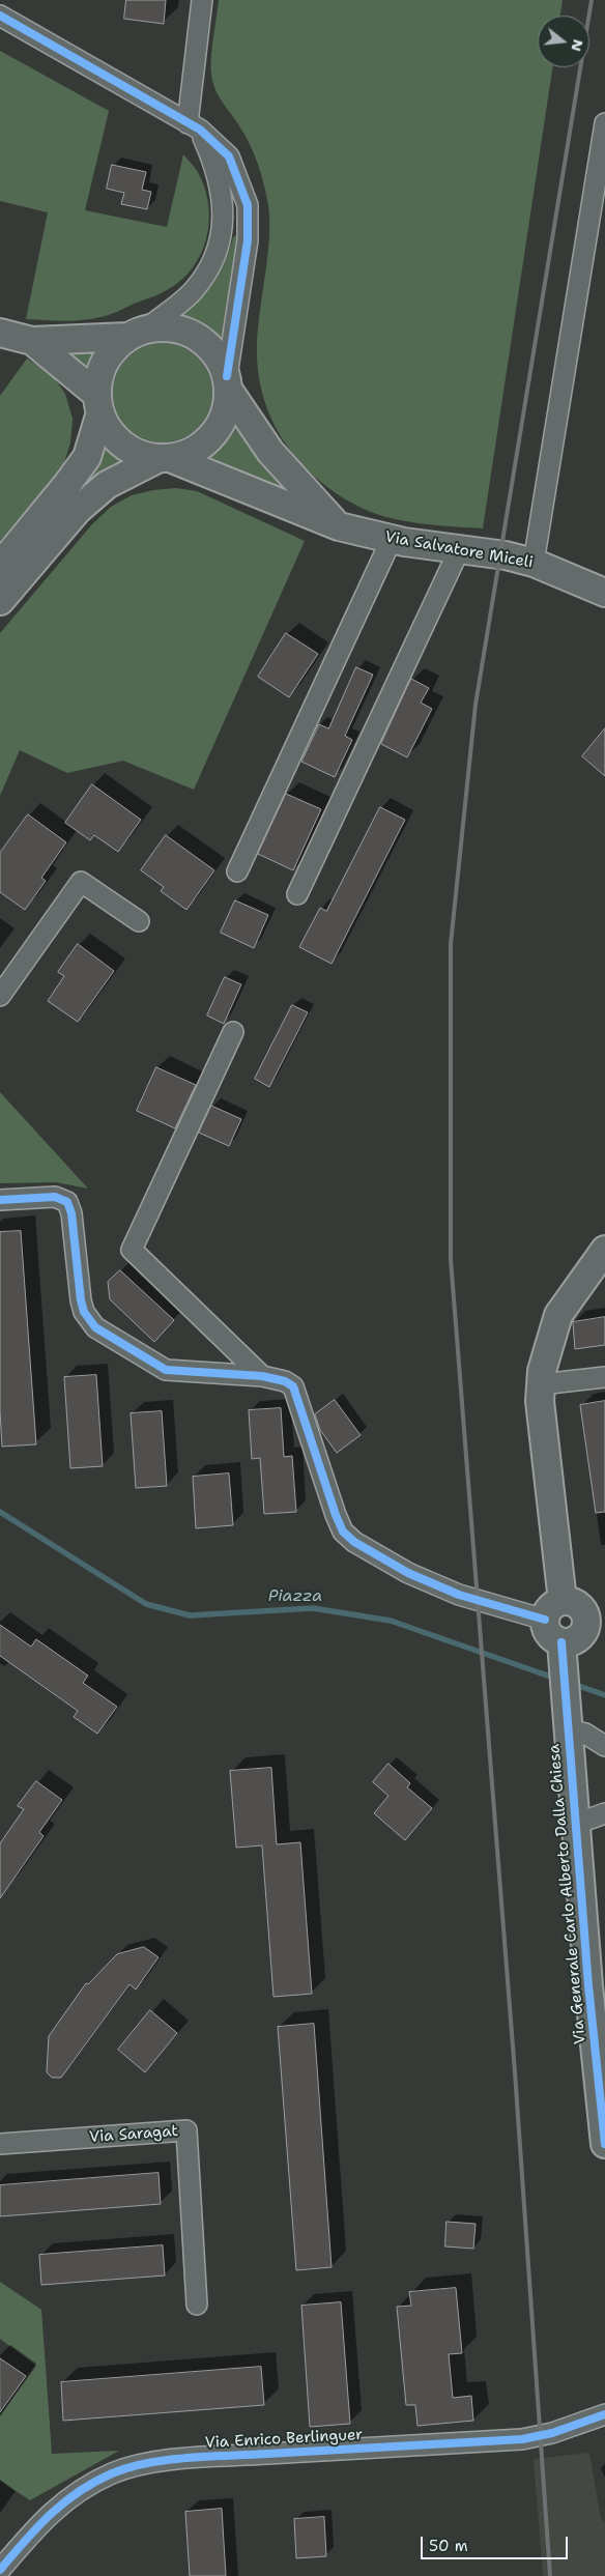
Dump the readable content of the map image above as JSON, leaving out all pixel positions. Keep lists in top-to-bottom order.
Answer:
{
  "streets": {
    "street": [
      "Via Salvatore Miceli",
      "Via Generale Carlo Alberto Dalla Chiesa",
      "Via Saragat",
      "Via Enrico Berlinguer"
    ]
  },
  "water": ["Piazza"],
  "scale_bar": "50 m",
  "north": "right"
}
